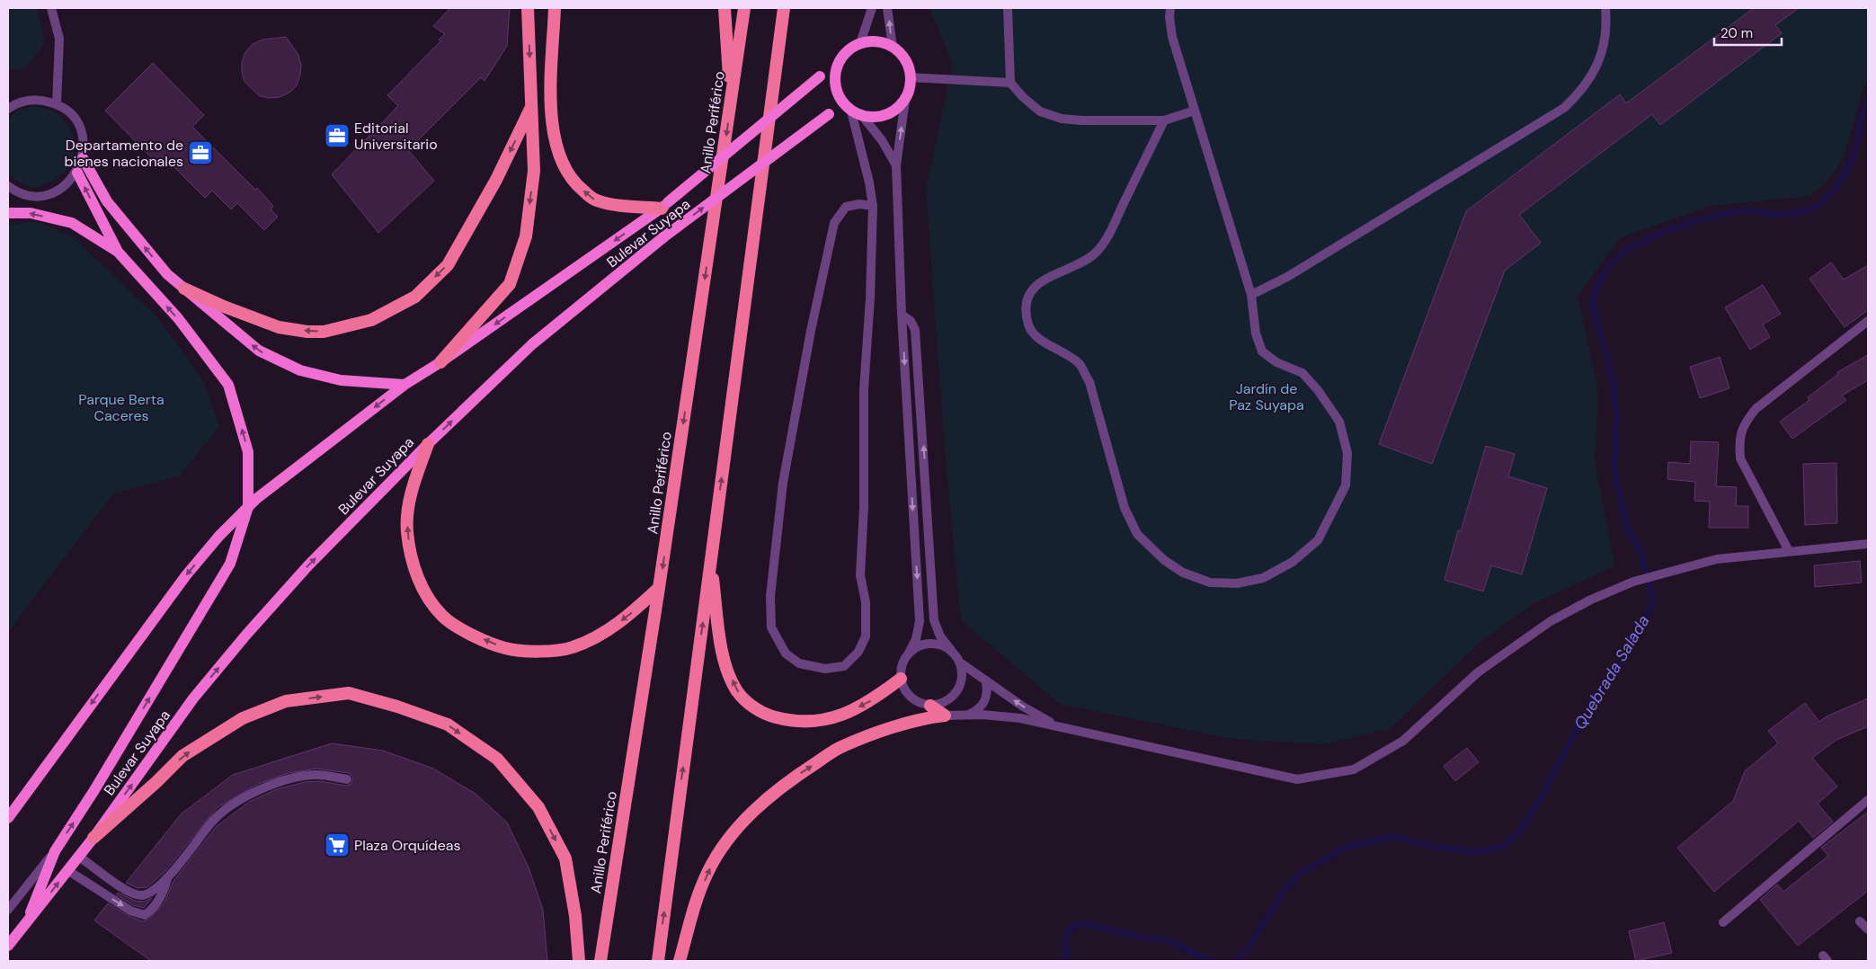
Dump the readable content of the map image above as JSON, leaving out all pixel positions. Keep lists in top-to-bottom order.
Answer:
{
  "streets": {
    "highway": ["Anillo Periférico"],
    "main road": ["Bulevar Suyapa"]
  },
  "water": ["Quebrada Salada"],
  "parks": ["Jardín de Paz Suyapa", "Parque Berta Caceres"],
  "places": {
    "office": ["Editorial Universitario", "Departamento de bienes nacionales"],
    "supermarket": ["Plaza Orquídeas"]
  },
  "scale_bar": "20 m"
}
